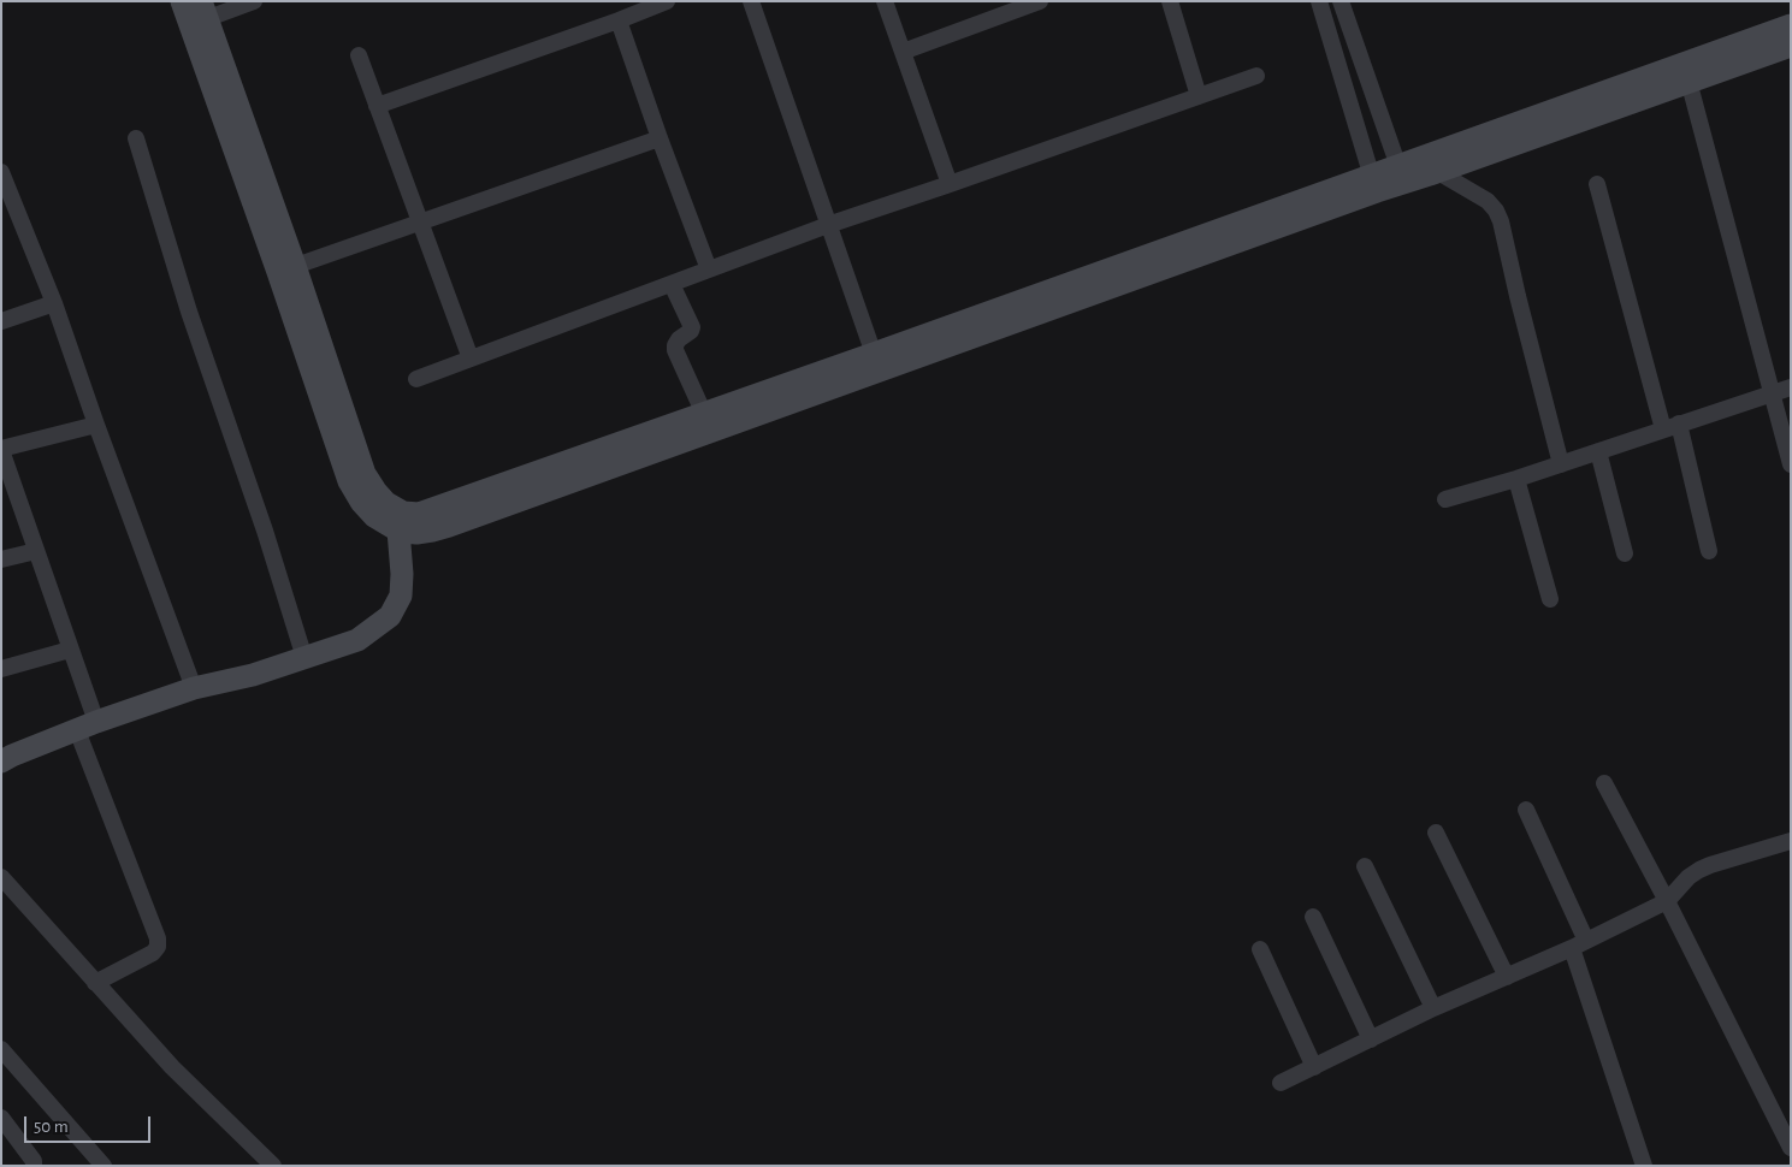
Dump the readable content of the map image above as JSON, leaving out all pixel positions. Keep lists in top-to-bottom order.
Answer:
{
  "scale_bar": "50 m"
}
